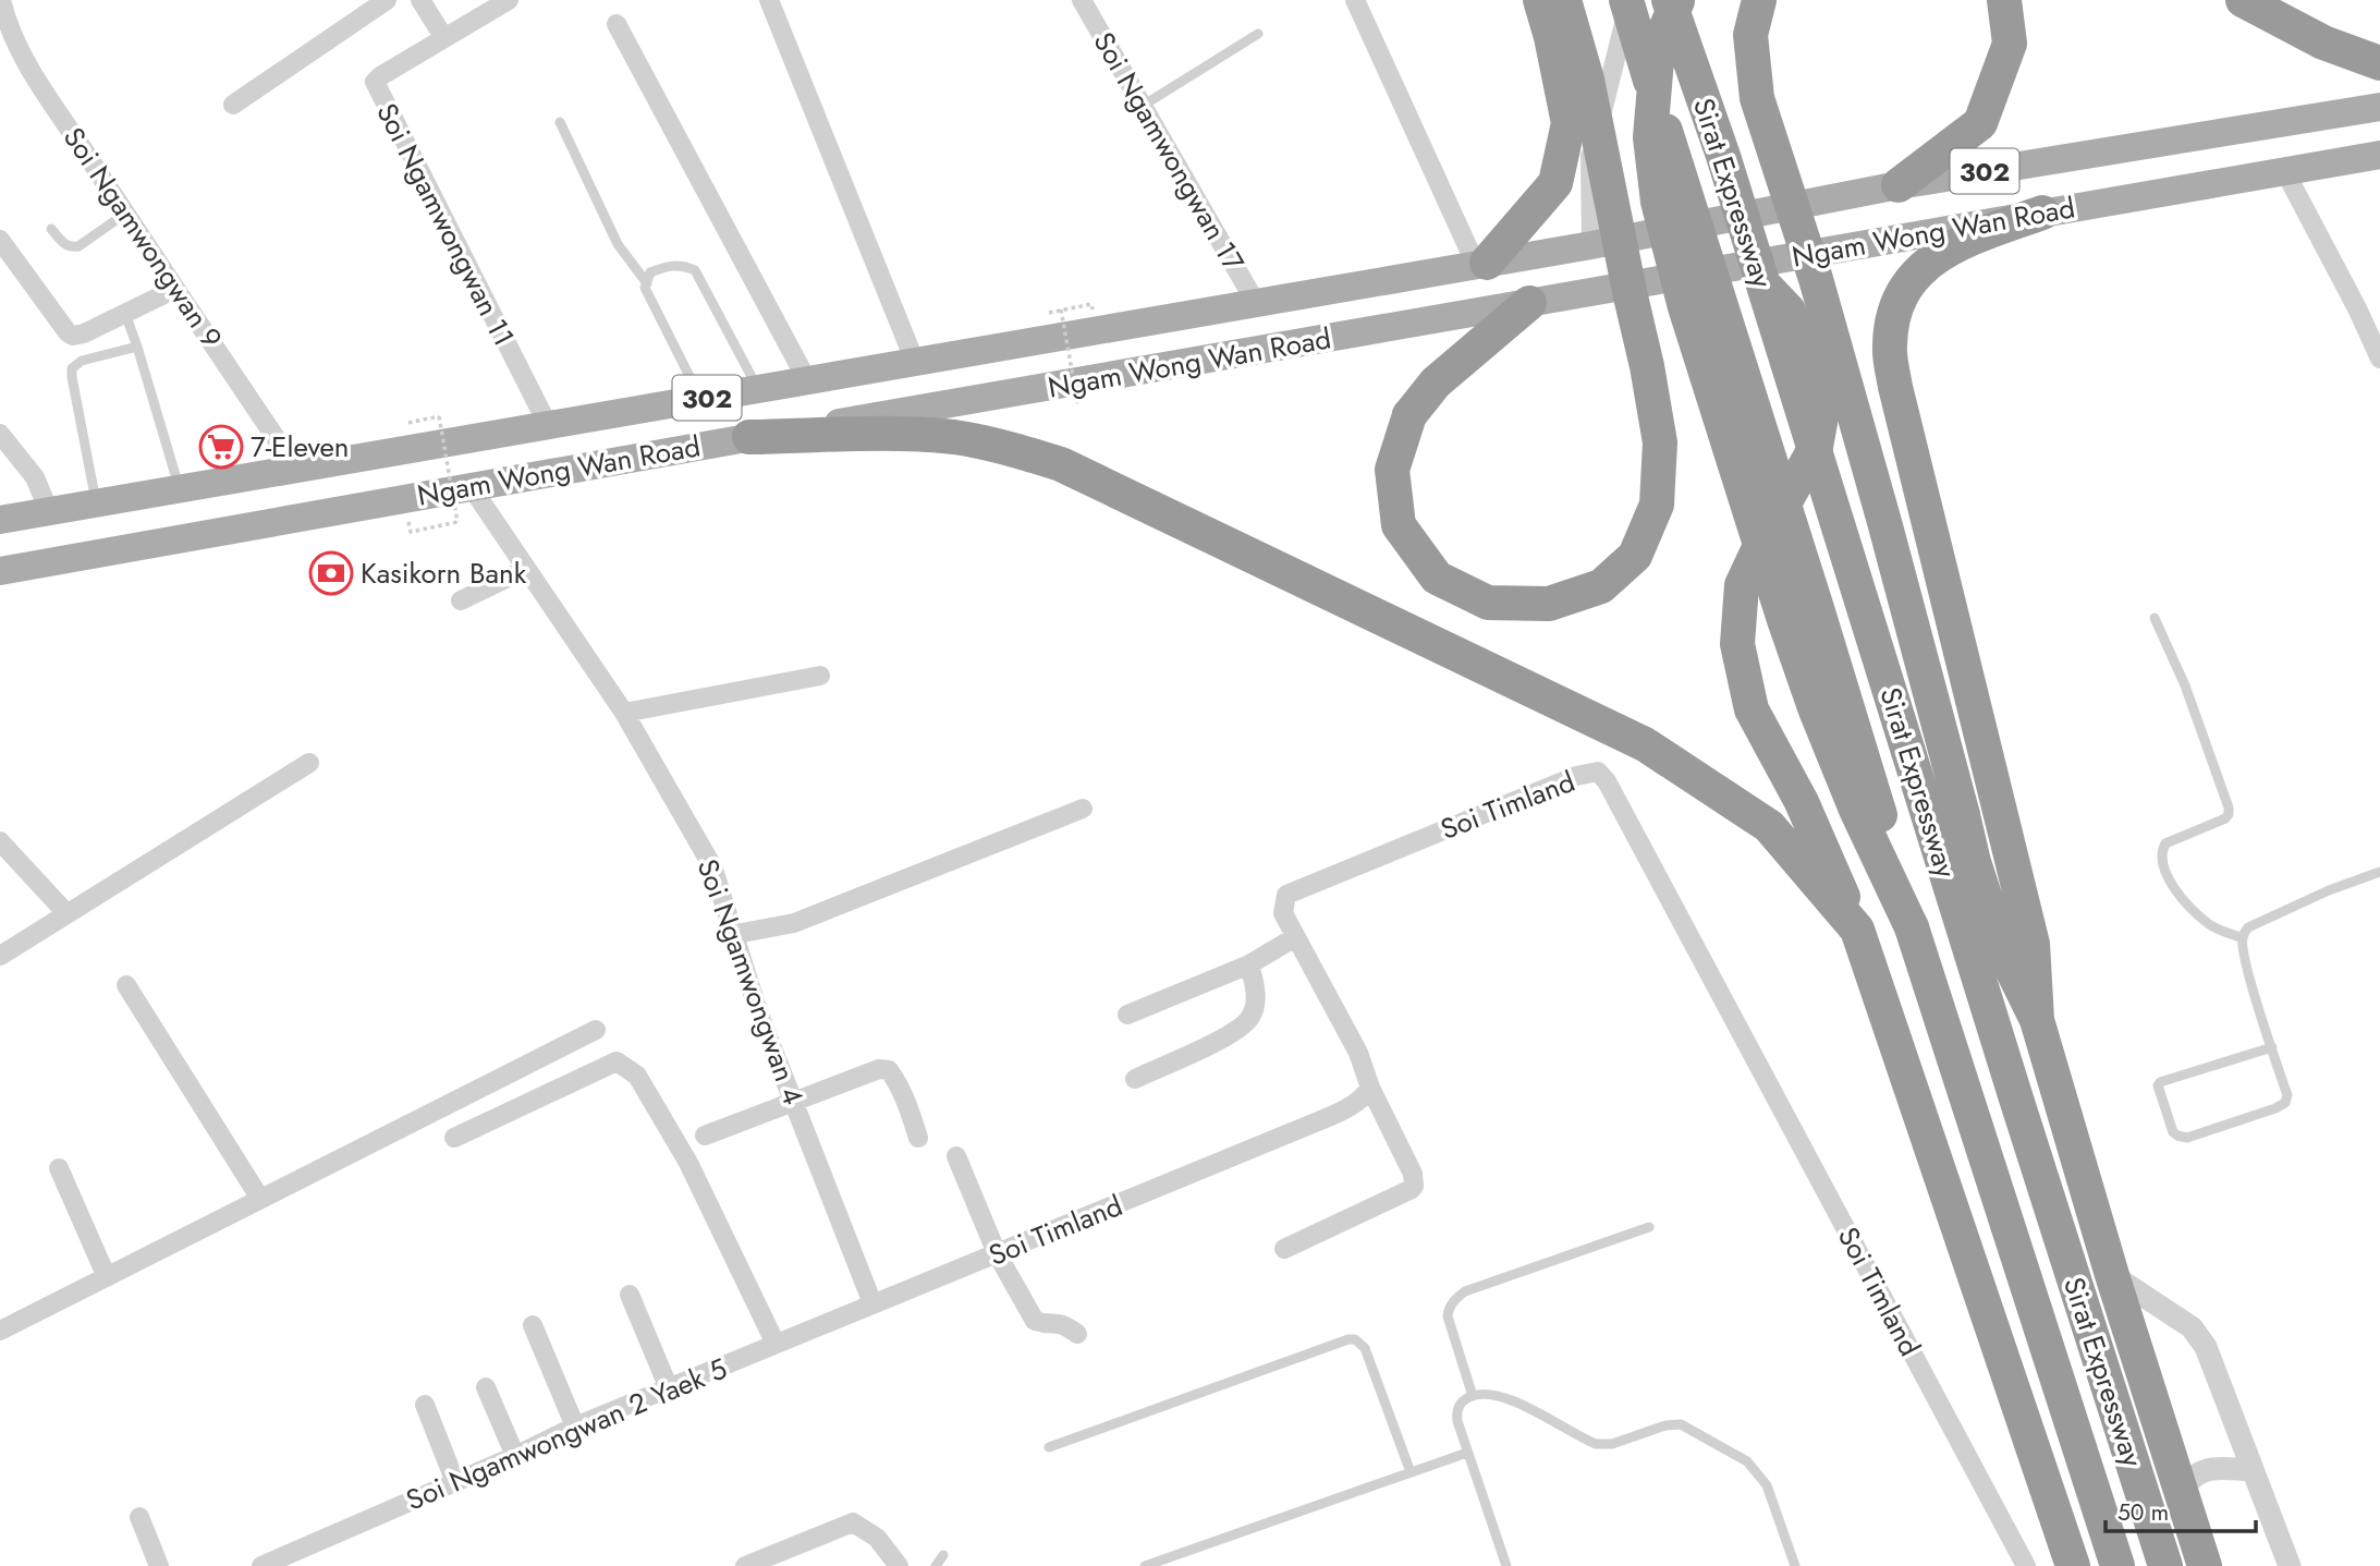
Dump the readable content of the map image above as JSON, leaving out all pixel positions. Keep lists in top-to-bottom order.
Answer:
{
  "streets": {
    "highway": ["Sirat Expressway"],
    "main road": ["302", "Ngam Wong Wan Road"],
    "street": [
      "Soi Ngamwongwan 17",
      "Soi Ngamwongwan 11",
      "Soi Ngamwongwan 9",
      "Soi Timland",
      "Soi Ngamwongwan 4",
      "Soi Ngamwongwan 2 Yaek 5"
    ]
  },
  "crossings": [
    ["Soi Ngamwongwan 17", "Ngam Wong Wan Road"],
    ["Soi Ngamwongwan 11", "Ngam Wong Wan Road"],
    ["Ngam Wong Wan Road", "Soi Ngamwongwan 9"],
    ["Ngam Wong Wan Road", "Soi Ngamwongwan 4"],
    ["Soi Timland", "Soi Ngamwongwan 4"],
    ["Soi Timland", "Soi Ngamwongwan 2 Yaek 5"],
    ["Soi Ngamwongwan 4", "Soi Ngamwongwan 2 Yaek 5"]
  ],
  "places": {
    "supermarket": ["7-Eleven"],
    "bank": ["Kasikorn Bank"]
  },
  "scale_bar": "50 m"
}
